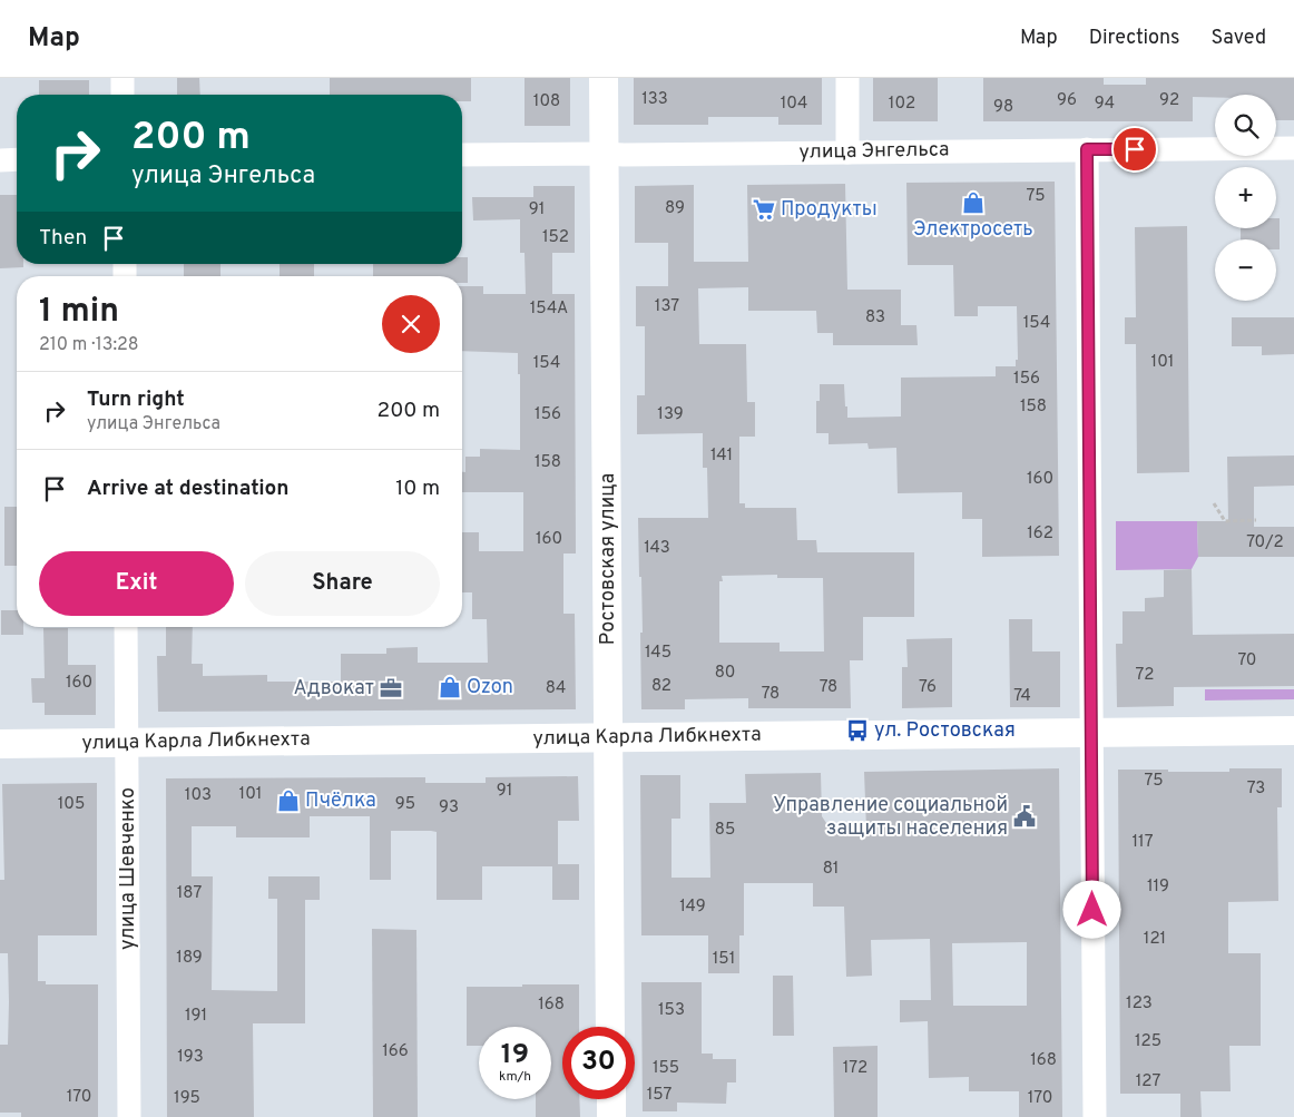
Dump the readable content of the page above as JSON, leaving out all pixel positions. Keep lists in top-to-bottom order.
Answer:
{
  "streets": {
    "street": [
      "улица Энгельса",
      "Ростовская улица",
      "улица Карла Либкнехта",
      "улица Шевченко"
    ]
  },
  "crossings": [
    ["улица Энгельса", "Ростовская улица"],
    ["Ростовская улица", "улица Карла Либкнехта"],
    ["улица Карла Либкнехта", "улица Шевченко"]
  ],
  "places": {
    "shop": ["Электросеть", "Ozon", "Пчёлка"],
    "supermarket": ["Продукты"],
    "office": ["Адвокат"],
    "bus stop": ["ул. Ростовская"],
    "public building": ["Управление социальной защиты населения"]
  },
  "house_numbers": [
    "133",
    "96",
    "92",
    "108",
    "104",
    "102",
    "94",
    "98",
    "75",
    "89",
    "91",
    "152",
    "137",
    "154А",
    "83",
    "154",
    "101",
    "154",
    "156",
    "158",
    "156",
    "139",
    "141",
    "158",
    "160",
    "162",
    "160",
    "70/2",
    "143",
    "145",
    "70",
    "80",
    "72",
    "160",
    "82",
    "78",
    "76",
    "84",
    "78",
    "74",
    "75",
    "73",
    "91",
    "101",
    "103",
    "105",
    "95",
    "93",
    "85",
    "117",
    "81",
    "119",
    "187",
    "149",
    "121",
    "189",
    "151",
    "123",
    "168",
    "153",
    "191",
    "125",
    "166",
    "193",
    "168",
    "155",
    "172",
    "127",
    "157",
    "170",
    "195",
    "170"
  ],
  "page": {
    "header": "Map",
    "nav": ["Map", "Directions", "Saved"],
    "map_buttons": ["+", "−"],
    "turn": ["200 m", "улица Энгельса"],
    "then": "Then",
    "heading": ["1 min", "210 m · 13:28"],
    "list": [
      {
        "name": "Turn right",
        "note": "улица Энгельса",
        "value": "200 m"
      },
      {
        "name": "Arrive at destination",
        "value": "10 m"
      }
    ],
    "buttons": ["Exit", "Share"],
    "speed": "19 km/h",
    "limit": "30"
  }
}
